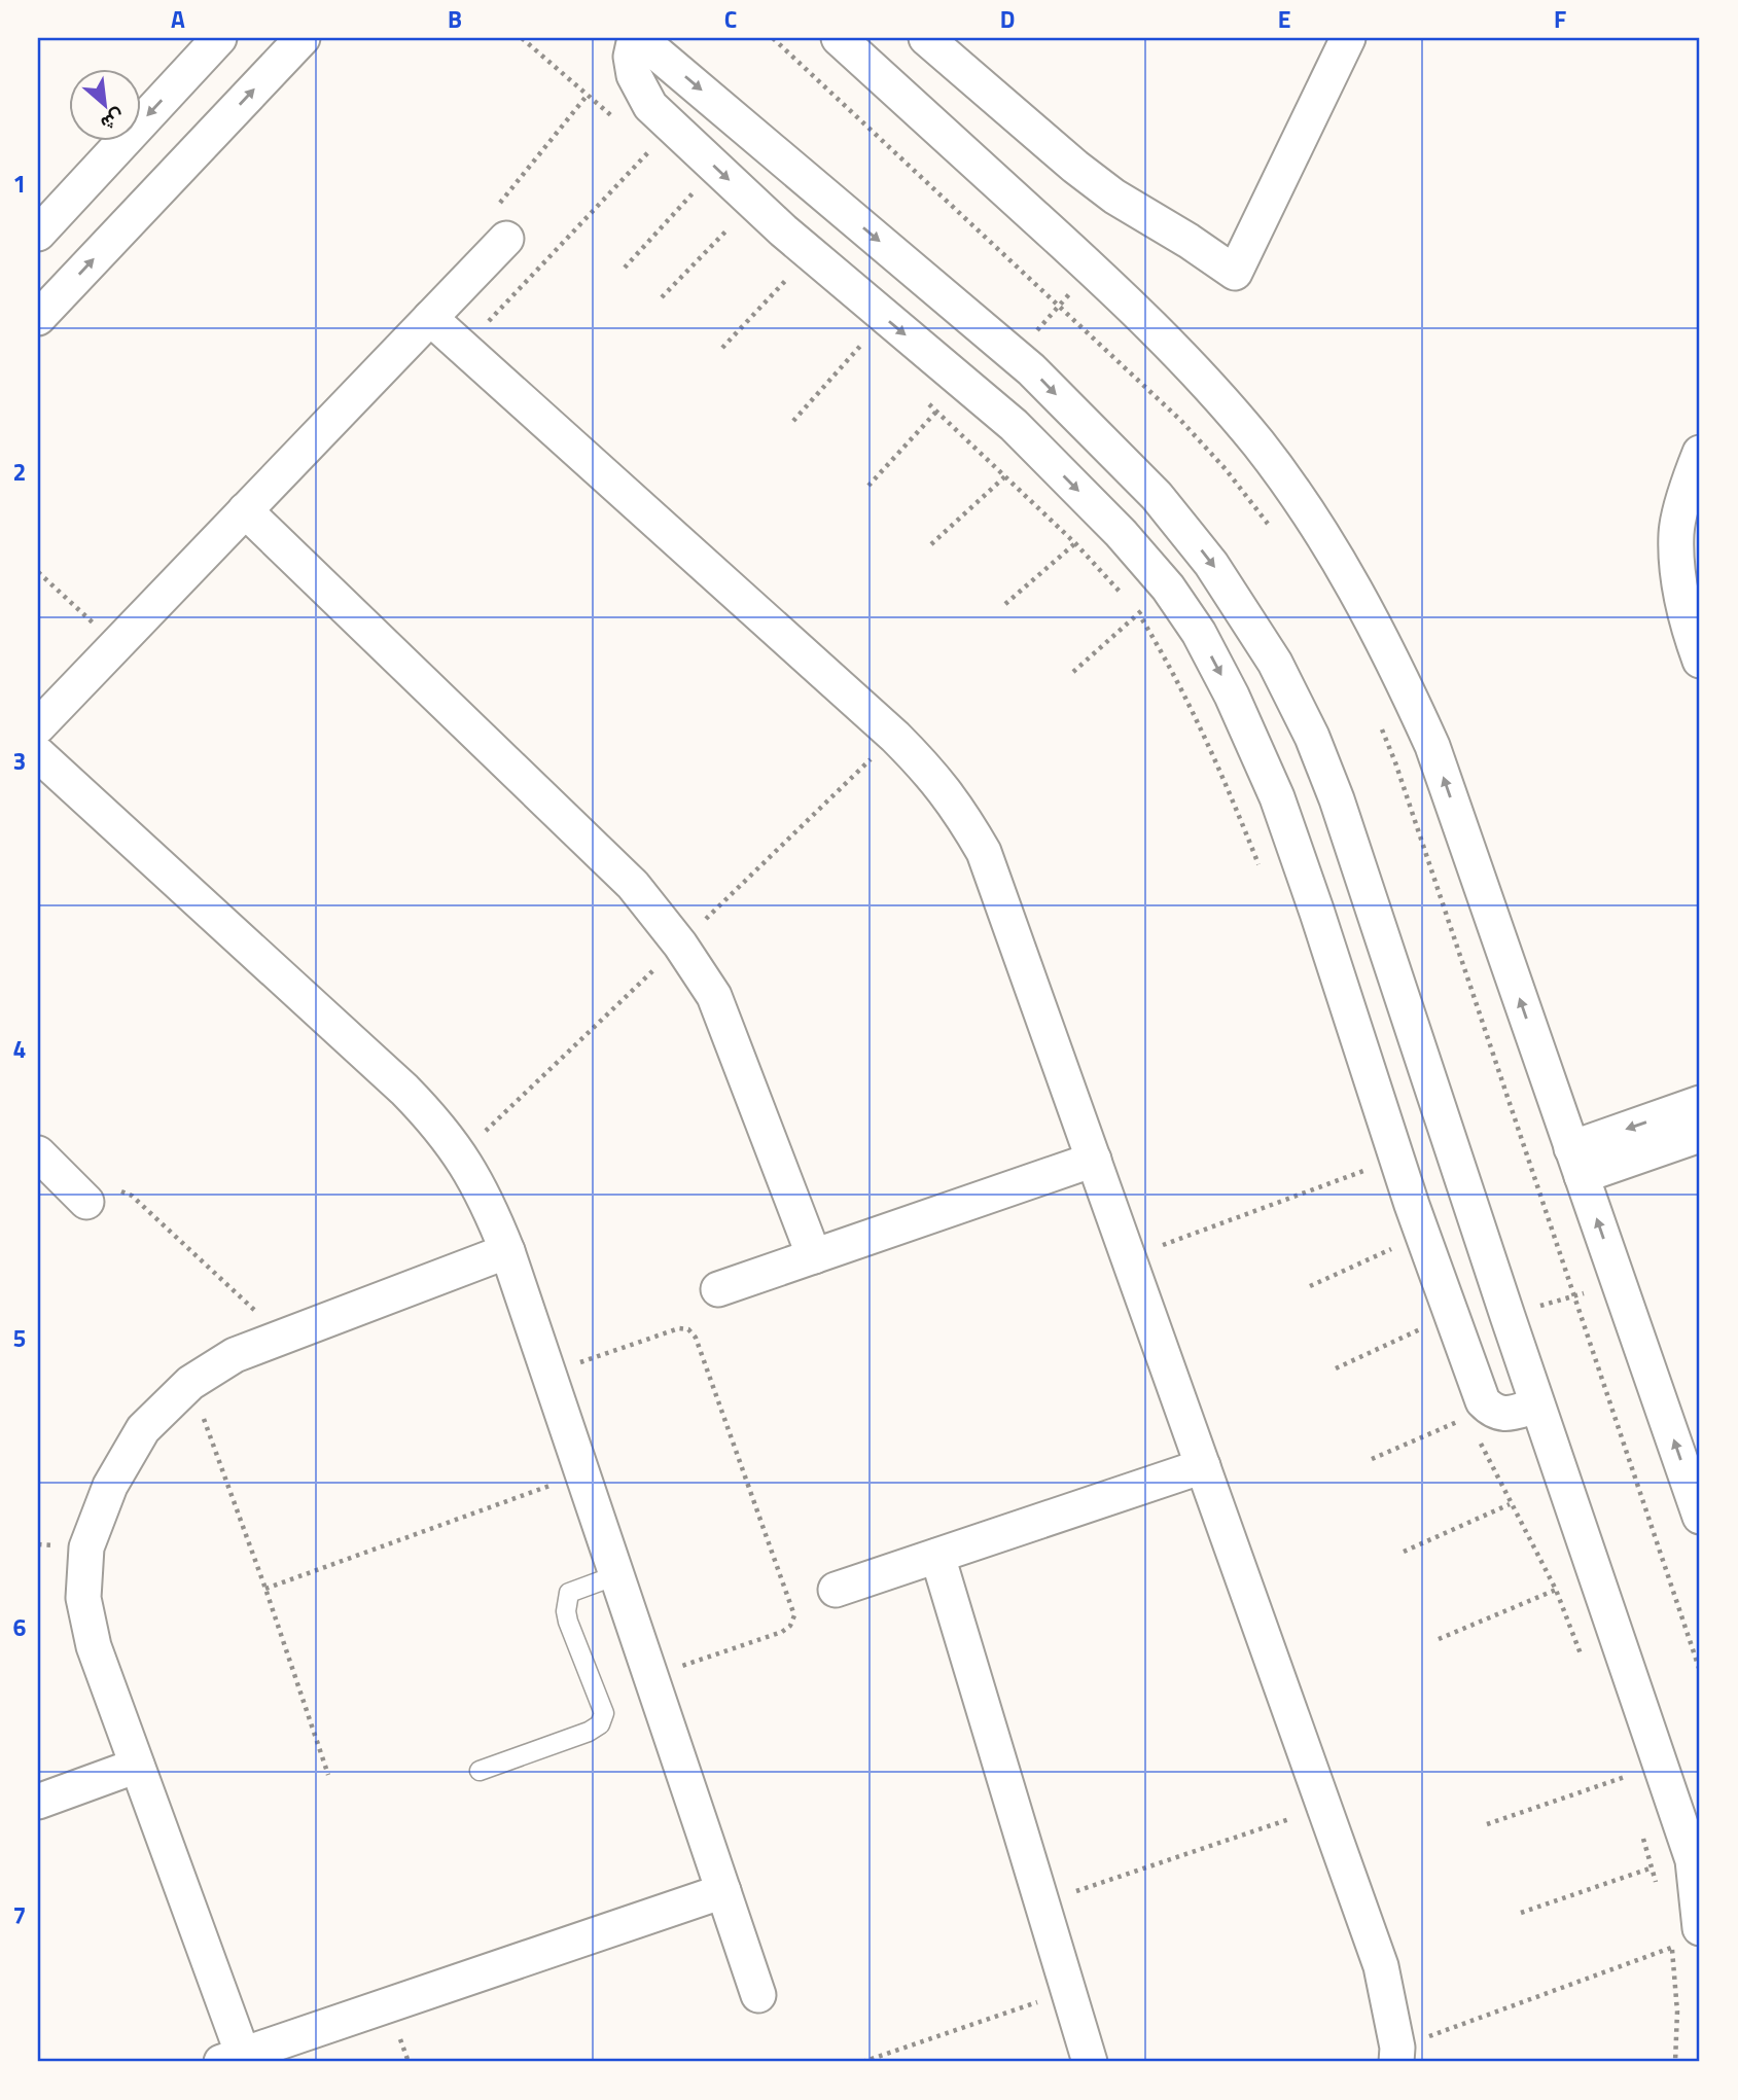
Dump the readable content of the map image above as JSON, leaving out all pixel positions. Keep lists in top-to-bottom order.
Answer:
{
  "north": "bottom right",
  "grid": {
    "columns": [
      "A",
      "B",
      "C",
      "D",
      "E",
      "F"
    ],
    "rows": [
      "1",
      "2",
      "3",
      "4",
      "5",
      "6",
      "7"
    ]
  }
}
